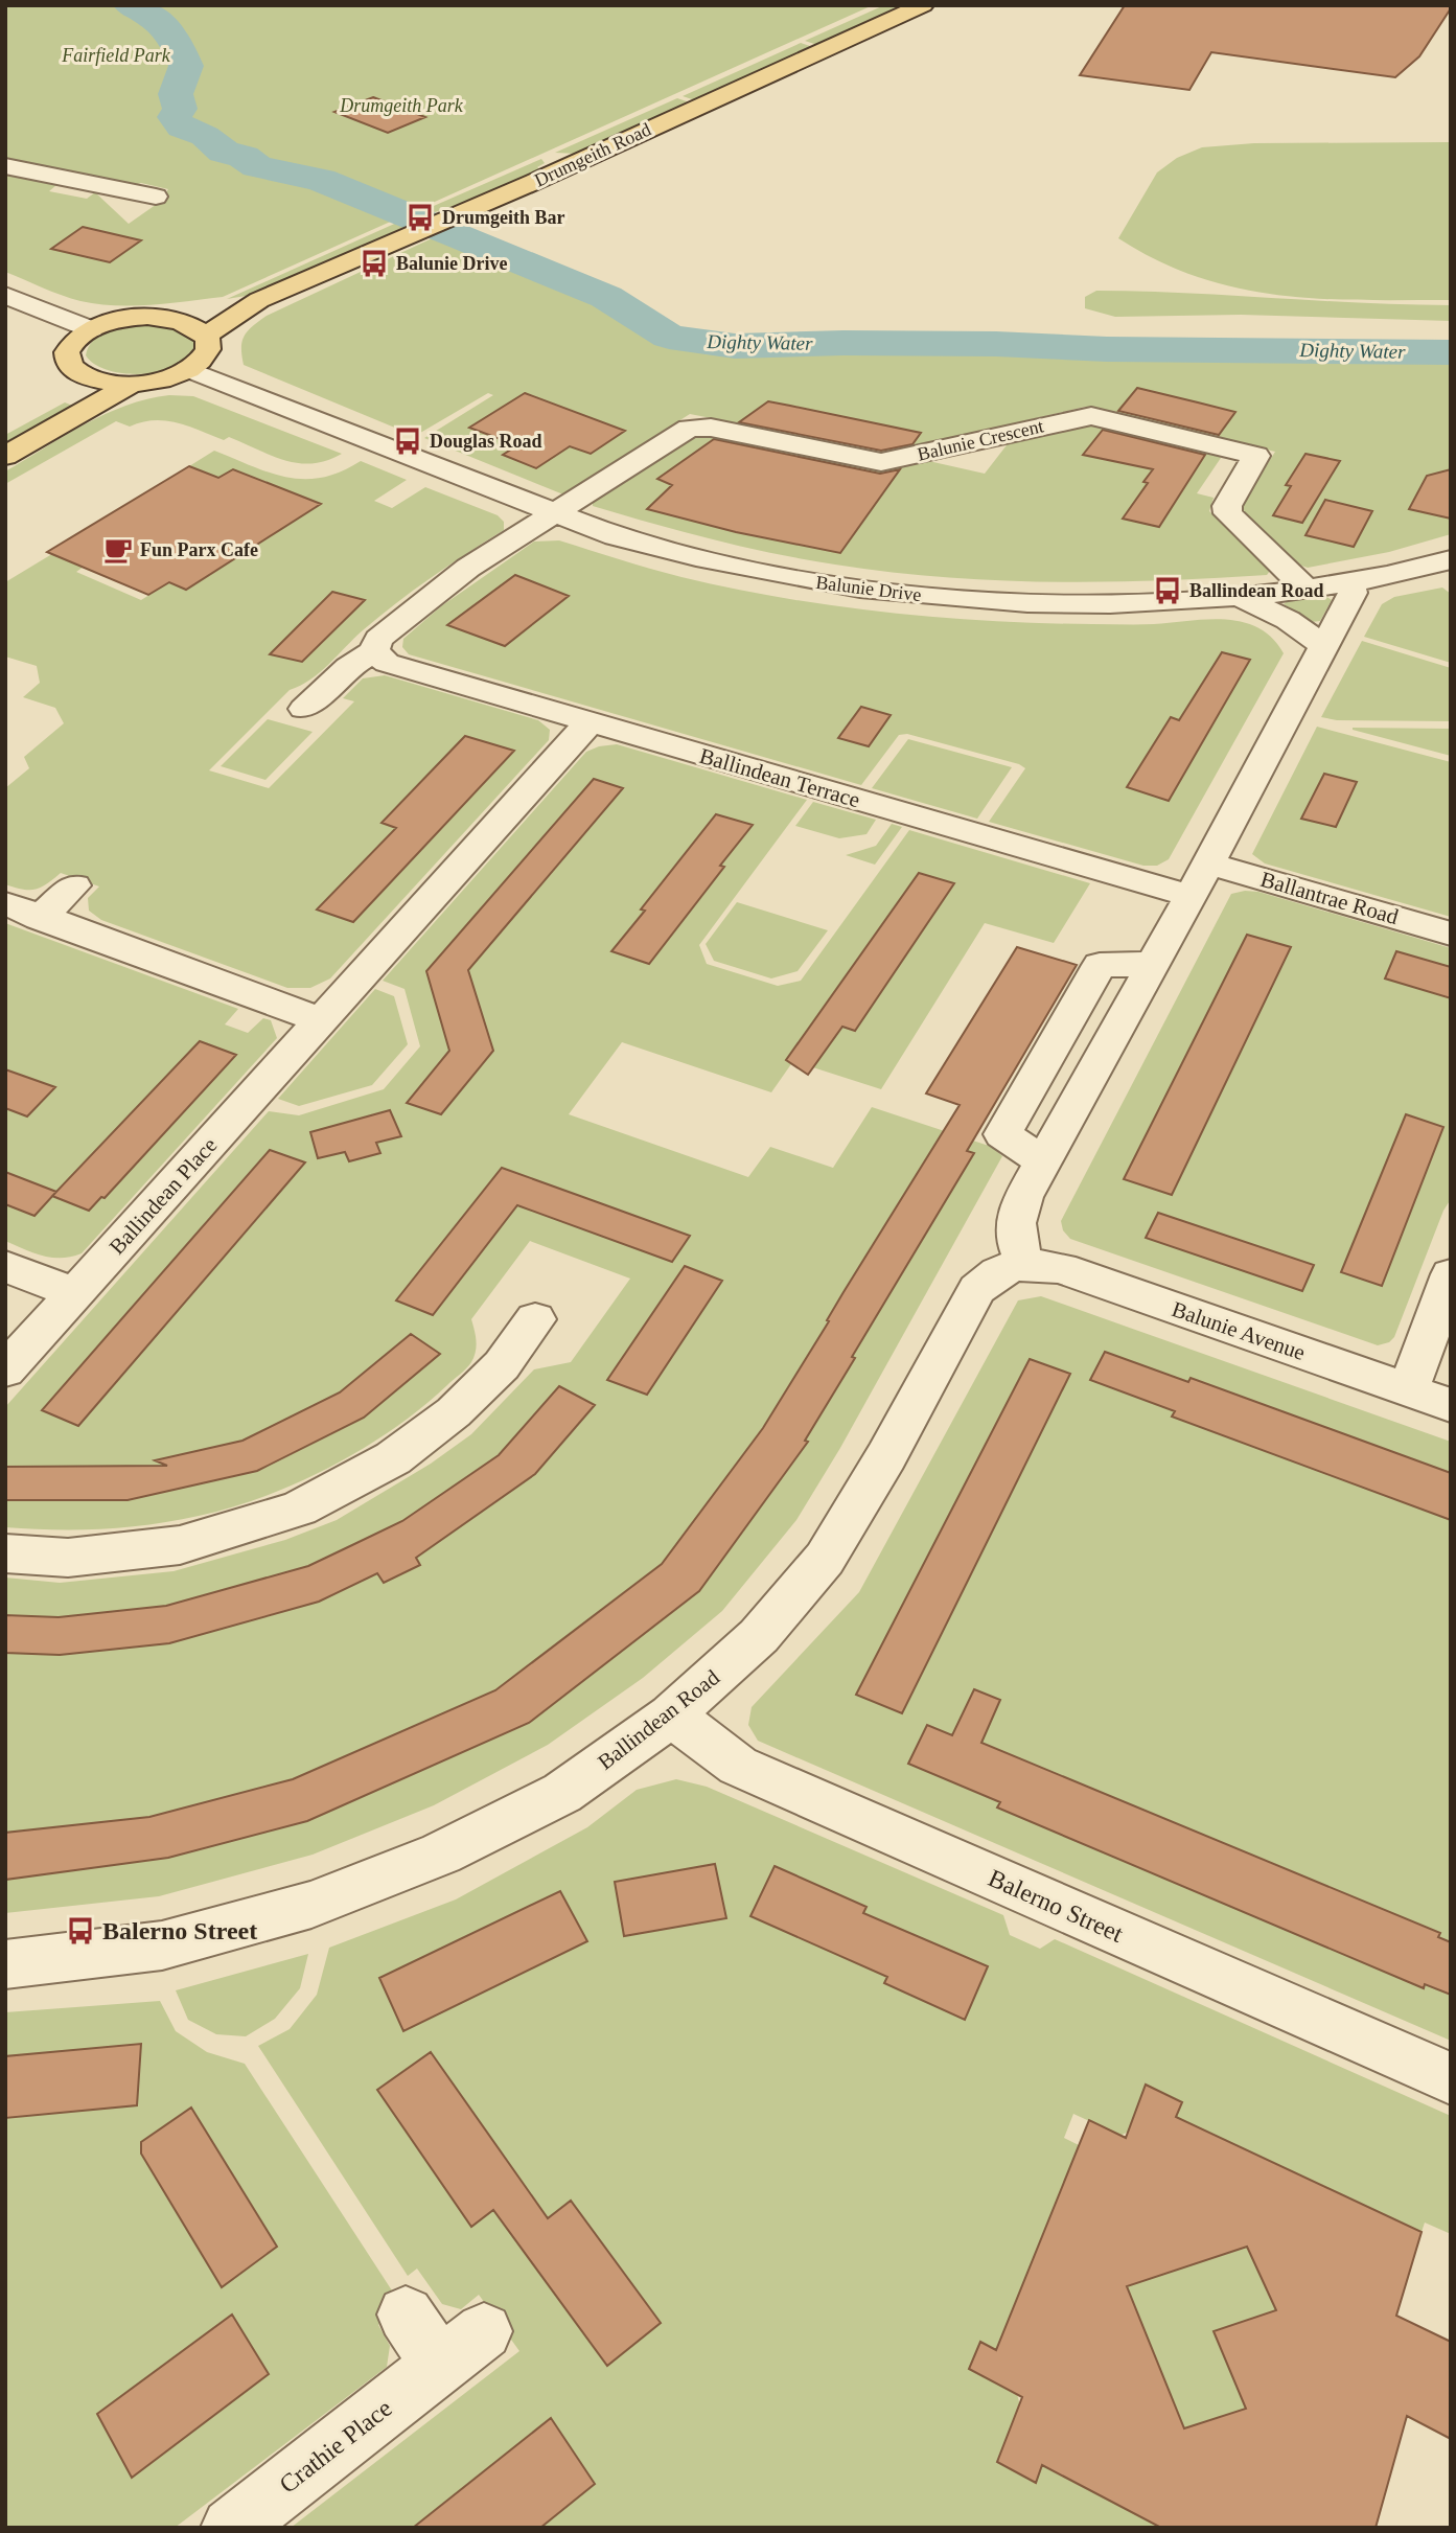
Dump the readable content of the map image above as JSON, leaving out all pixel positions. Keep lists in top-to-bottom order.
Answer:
{
  "streets": {
    "main road": ["Drumgeith Road"],
    "street": [
      "Balunie Crescent",
      "Balunie Drive",
      "Ballindean Terrace",
      "Ballantrae Road",
      "Ballindean Place",
      "Balunie Avenue",
      "Ballindean Road",
      "Balerno Street",
      "Crathie Place"
    ]
  },
  "crossings": [
    ["Balunie Crescent", "Balunie Drive"],
    ["Ballindean Terrace", "Ballindean Place"],
    ["Balunie Avenue", "Ballindean Road"],
    ["Ballindean Road", "Balerno Street"]
  ],
  "water": ["Dighty Water"],
  "parks": ["Fairfield Park", "Drumgeith Park"],
  "places": {
    "bus stop": [
      "Drumgeith Bar",
      "Balunie Drive",
      "Douglas Road",
      "Ballindean Road",
      "Balerno Street"
    ],
    "cafe": ["Fun Parx Cafe"]
  }
}
